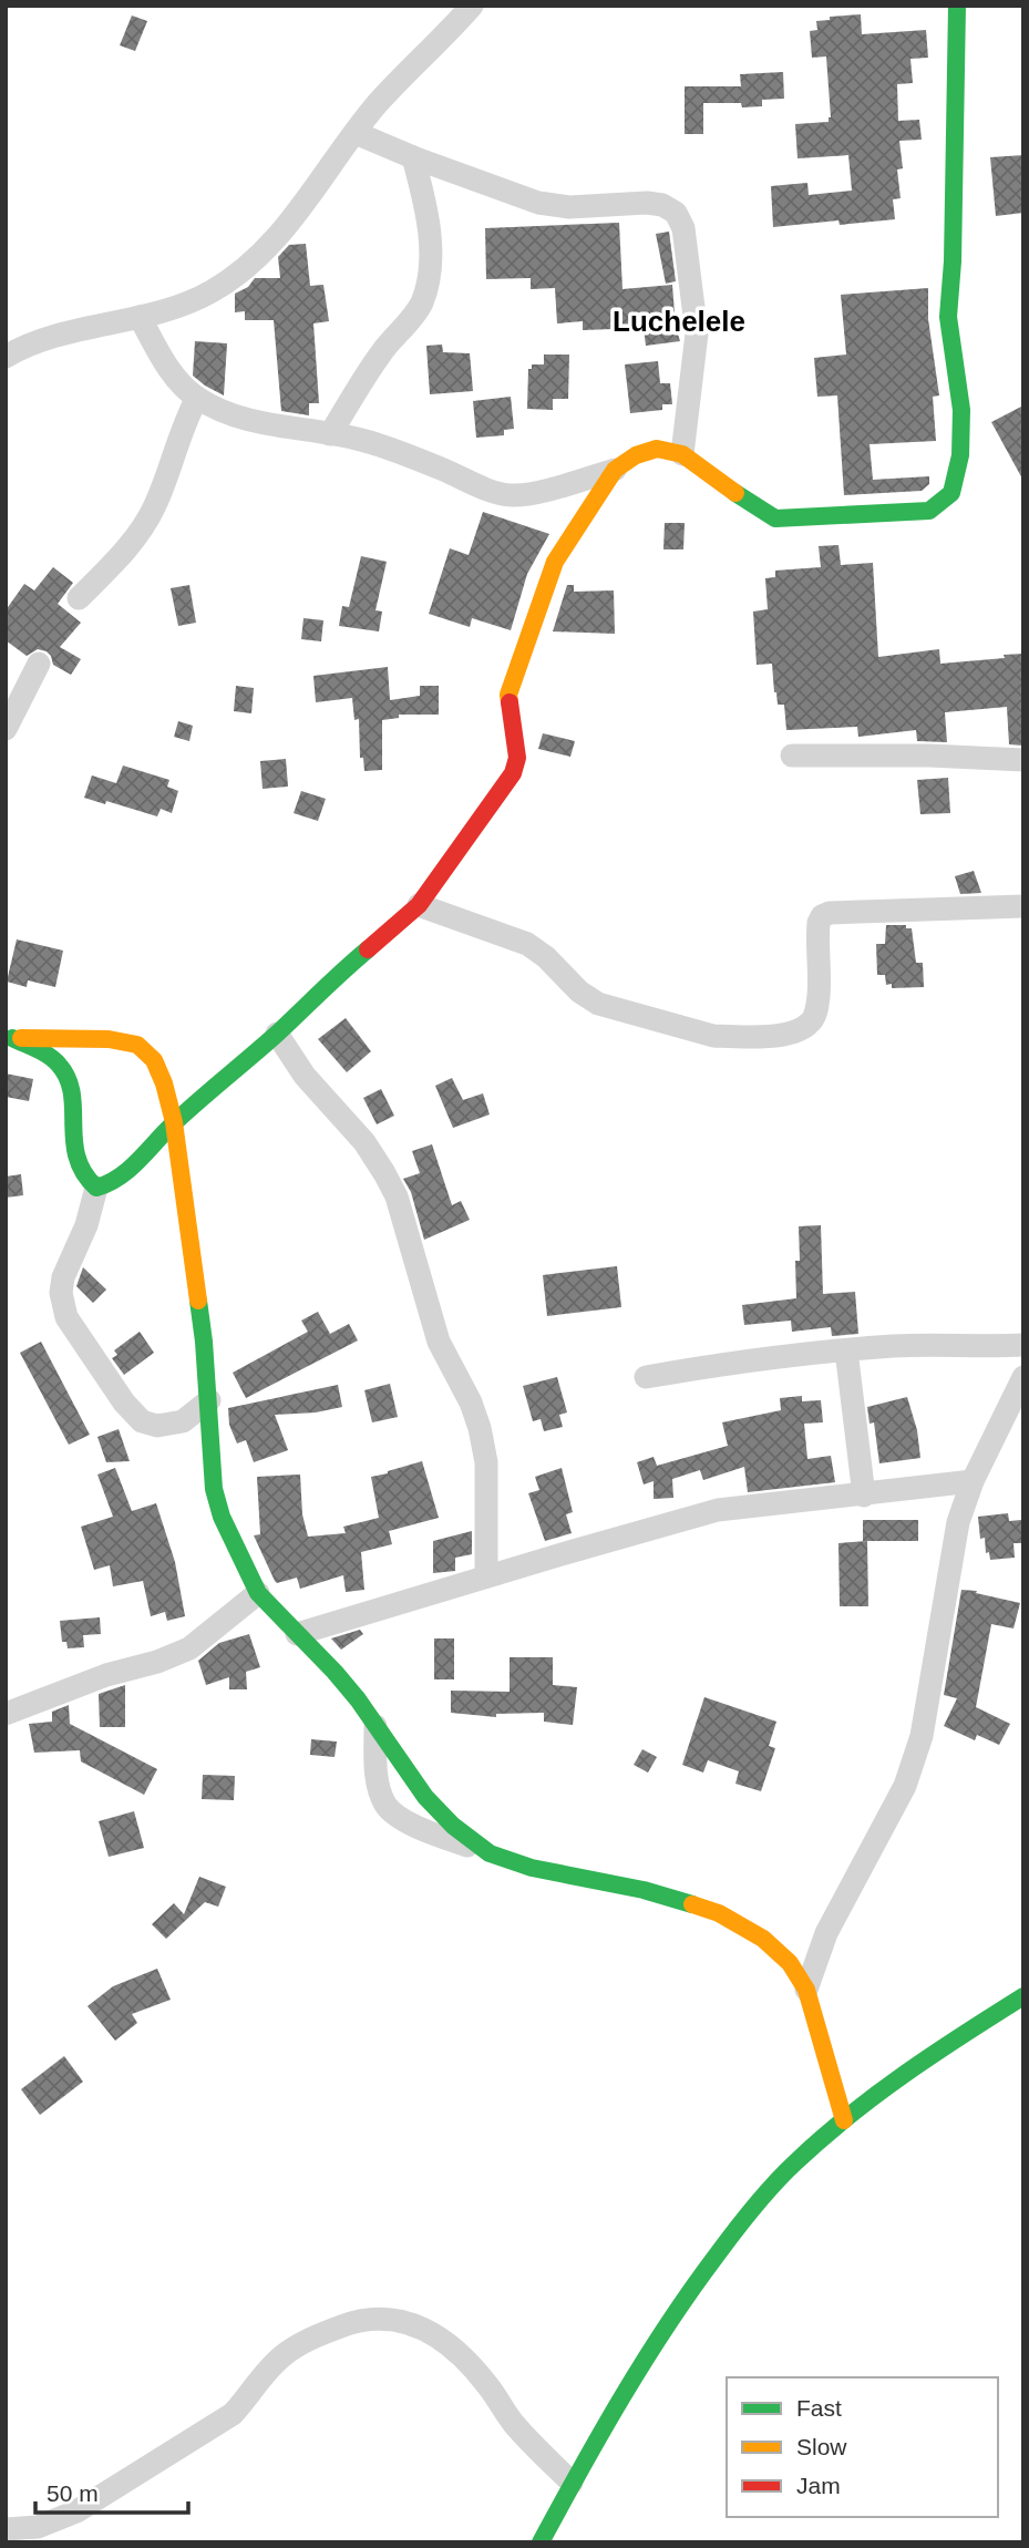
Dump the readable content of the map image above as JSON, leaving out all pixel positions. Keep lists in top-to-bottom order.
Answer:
{
  "districts": ["Luchelele"],
  "legend": ["Fast", "Slow", "Jam"],
  "scale_bar": "50 m"
}
